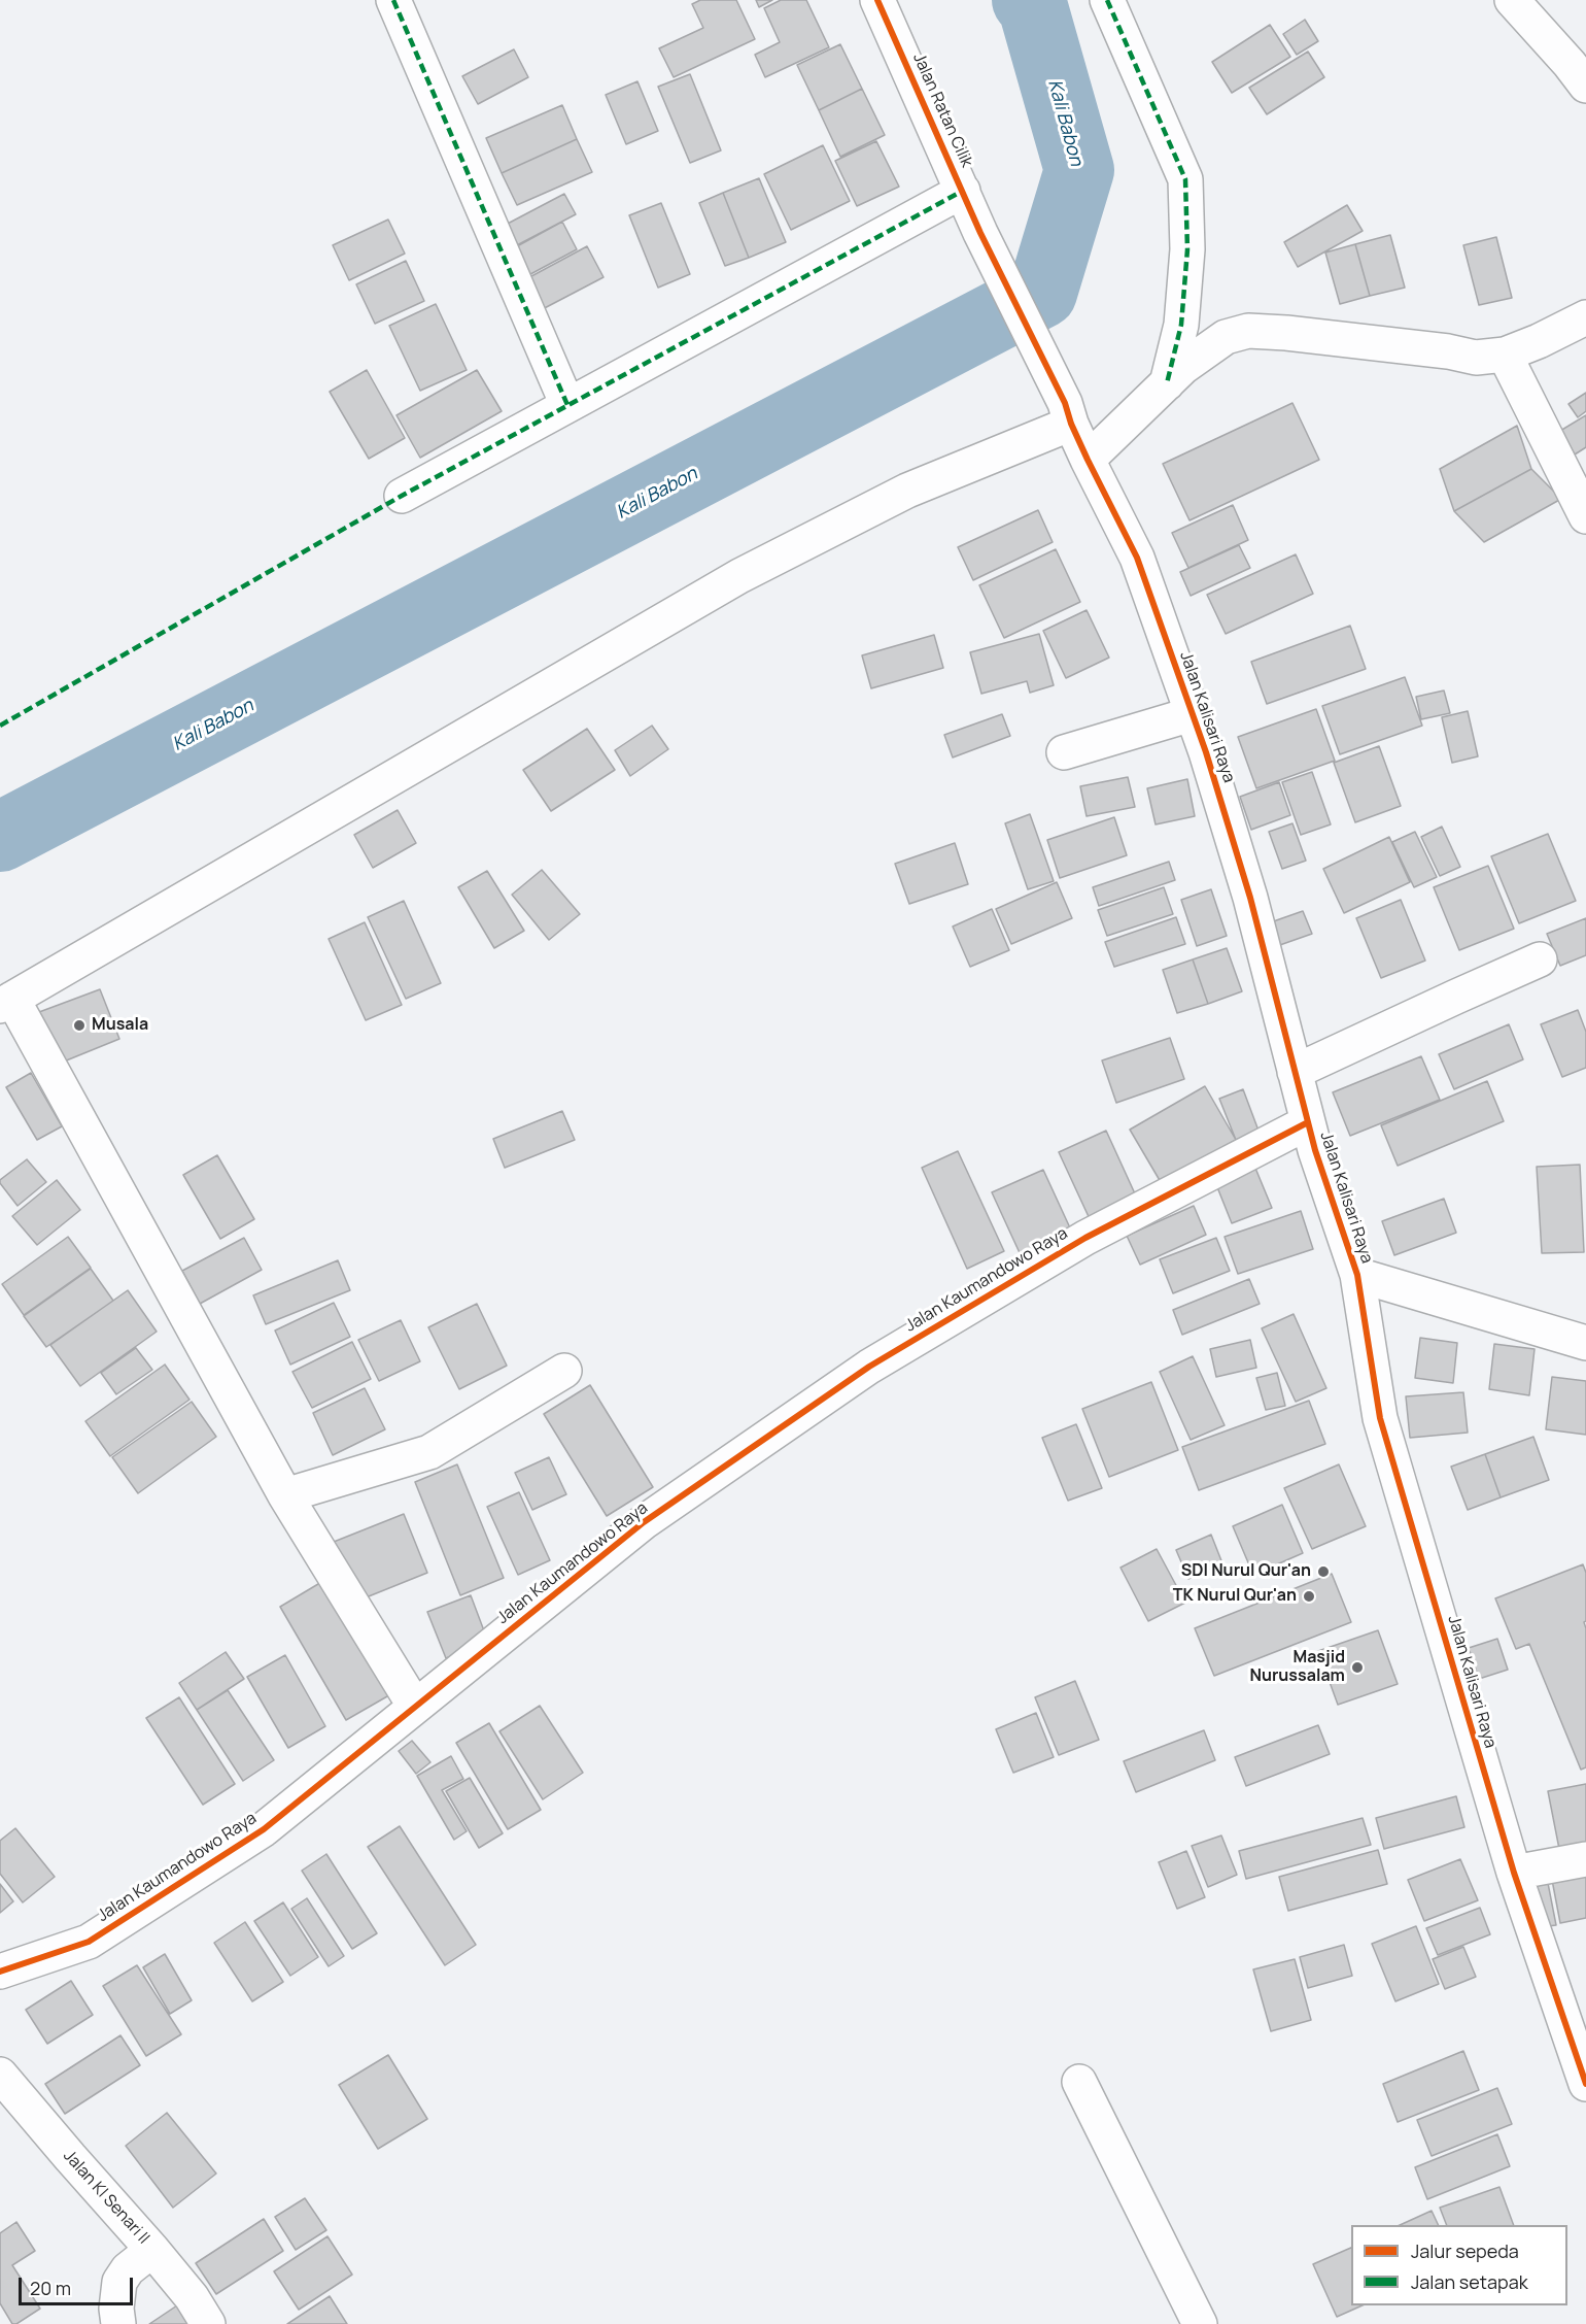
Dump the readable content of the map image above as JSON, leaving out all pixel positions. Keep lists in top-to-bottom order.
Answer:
{
  "streets": {
    "street": [
      "Jalan Ratan Cilik",
      "Jalan Kalisari Raya",
      "Jalan Kaumandowo Raya",
      "Jalan KI Senari II"
    ]
  },
  "crossings": [
    ["Jalan Ratan Cilik", "Jalan Kalisari Raya"],
    ["Jalan Kalisari Raya", "Jalan Kaumandowo Raya"]
  ],
  "water": ["Kali Babon"],
  "places": [
    "Musala",
    "SDI Nurul Qur'an",
    "TK Nurul Qur'an",
    "Masjid Nurussalam"
  ],
  "legend": ["Jalur sepeda", "Jalan setapak"],
  "scale_bar": "20 m"
}
